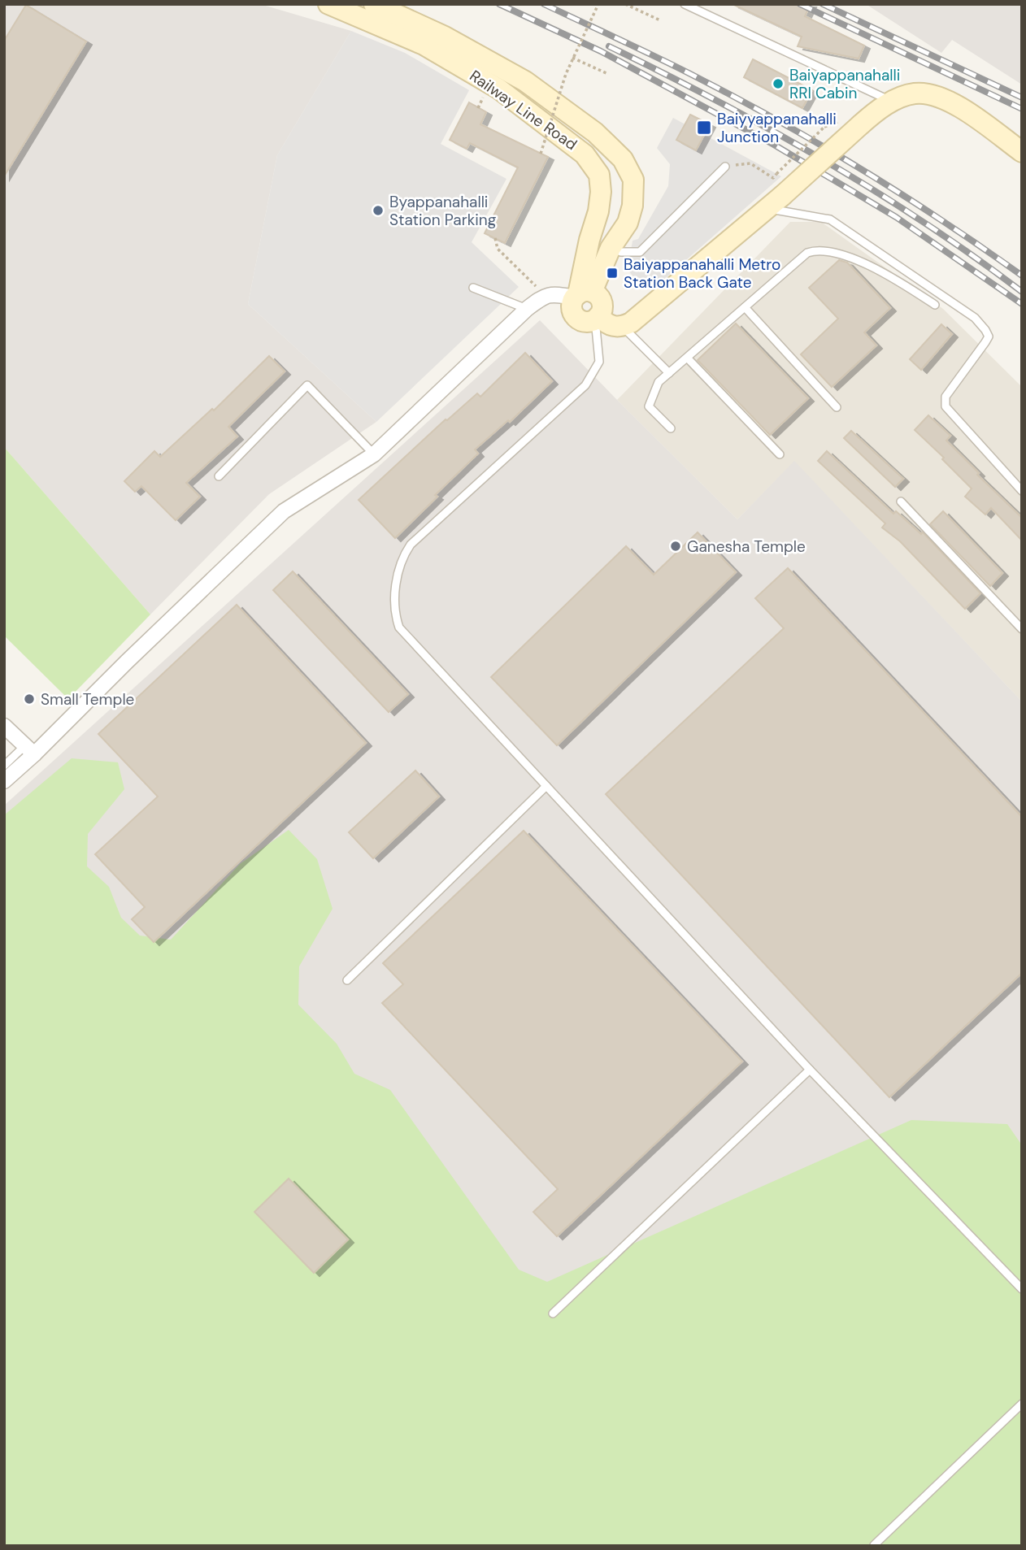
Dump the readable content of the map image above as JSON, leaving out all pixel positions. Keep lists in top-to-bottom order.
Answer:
{
  "streets": {
    "main road": ["Railway Line Road"]
  },
  "places": {
    "other": [
      "Baiyappanahalli RRI Cabin",
      "Byappanahalli Station Parking",
      "Ganesha Temple",
      "Small Temple"
    ],
    "transit": ["Baiyyappanahalli Junction", "Baiyappanahalli Metro Station Back Gate"]
  }
}
